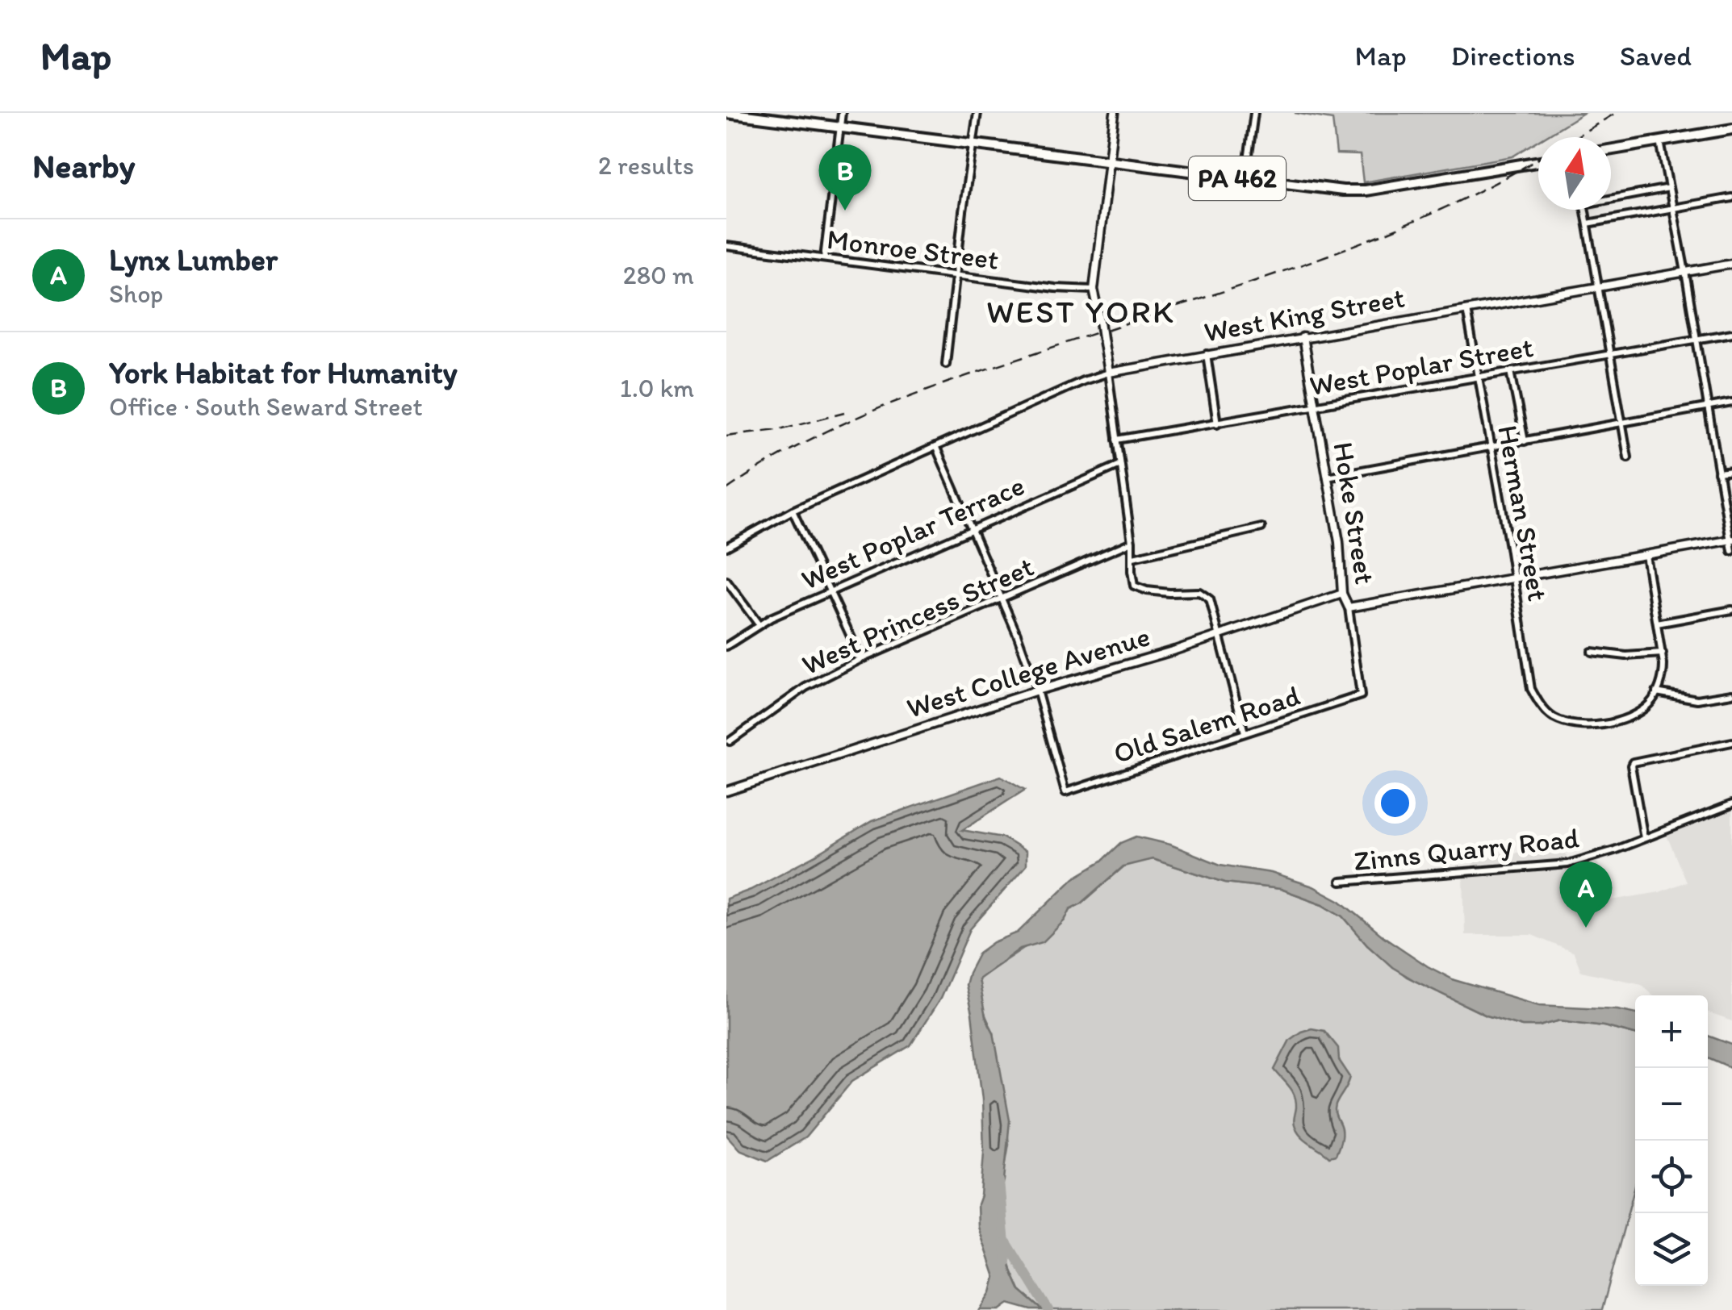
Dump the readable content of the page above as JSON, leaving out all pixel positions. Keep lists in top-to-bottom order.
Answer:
{
  "streets": {
    "main road": ["PA 462"],
    "street": [
      "Monroe Street",
      "West King Street",
      "West Poplar Street",
      "Hoke Street",
      "Herman Street",
      "West Poplar Terrace",
      "West Princess Street",
      "West College Avenue",
      "Old Salem Road",
      "Zinns Quarry Road"
    ]
  },
  "crossings": [
    ["West King Street", "Hoke Street"],
    ["West King Street", "Herman Street"],
    ["West Poplar Street", "Hoke Street"],
    ["West Poplar Street", "Herman Street"],
    ["Hoke Street", "West College Avenue"],
    ["Hoke Street", "Old Salem Road"],
    ["West College Avenue", "Old Salem Road"]
  ],
  "districts": ["WEST YORK"],
  "north": "top",
  "page": {
    "header": "Map",
    "nav": ["Map", "Directions", "Saved"],
    "heading": ["Nearby", "2 results"],
    "pins": ["B", "A"],
    "list": [
      {
        "mark": "A",
        "name": "Lynx Lumber",
        "note": "Shop",
        "value": "280 m"
      },
      {
        "mark": "B",
        "name": "York Habitat for Humanity",
        "note": "Office · South Seward Street",
        "value": "1.0 km"
      }
    ],
    "map_buttons": ["+", "−"]
  }
}
